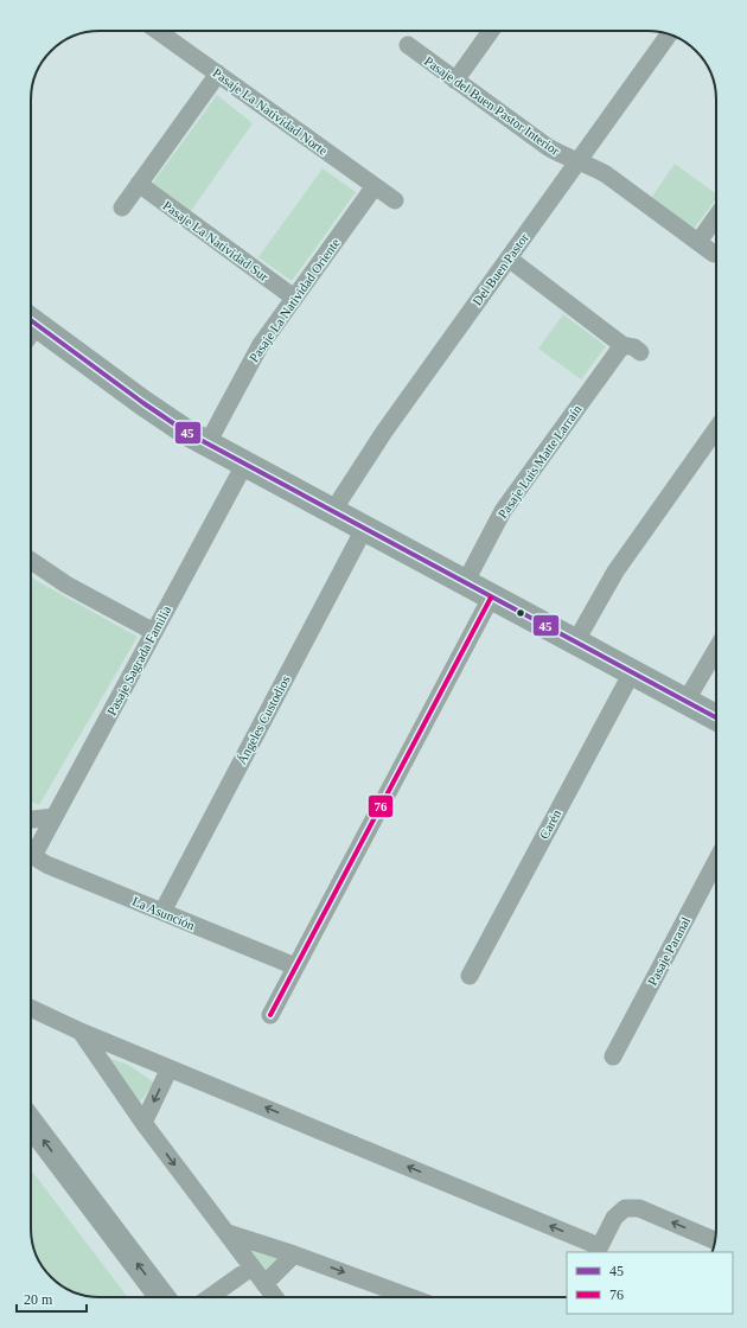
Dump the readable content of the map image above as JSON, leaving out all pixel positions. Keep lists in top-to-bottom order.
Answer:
{
  "streets": {
    "street": [
      "Pasaje del Buen Pastor Interior",
      "Pasaje La Natividad Norte",
      "Pasaje La Natividad Sur",
      "Del Buen Pastor",
      "Pasaje La Natividad Oriente",
      "Pasaje Luis Matte Larraín",
      "Pasaje Sagrada Familia",
      "Ángeles Custodios",
      "Carén",
      "La Asunción",
      "Pasaje Paranal"
    ]
  },
  "crossings": [
    ["Pasaje del Buen Pastor Interior", "Del Buen Pastor"],
    ["Pasaje La Natividad Norte", "Pasaje La Natividad Oriente"],
    ["Pasaje La Natividad Sur", "Pasaje La Natividad Oriente"],
    ["Ángeles Custodios", "La Asunción"]
  ],
  "lines": ["transit line 45", "transit line 76"],
  "legend": ["45", "76"],
  "scale_bar": "20 m"
}
